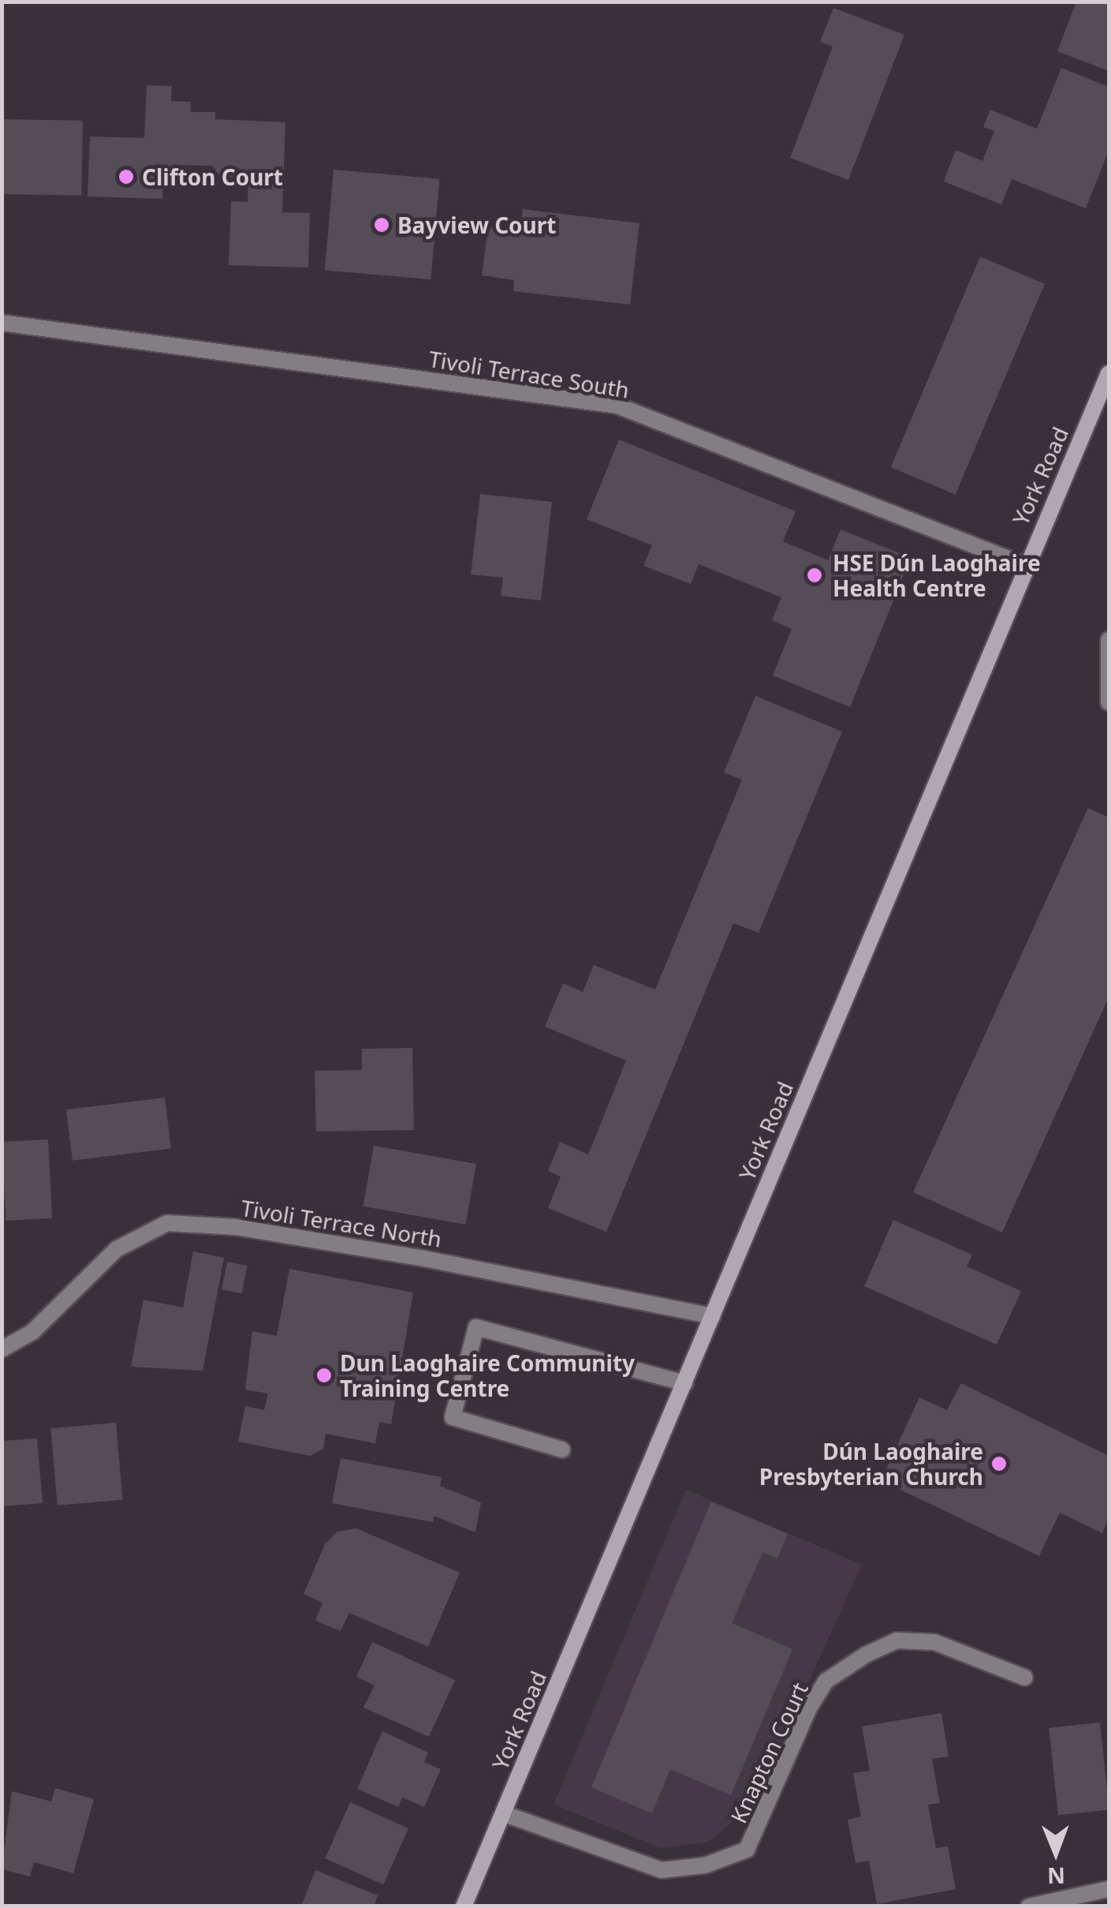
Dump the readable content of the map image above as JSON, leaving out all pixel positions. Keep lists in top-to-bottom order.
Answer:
{
  "streets": {
    "main road": ["York Road"],
    "street": ["Tivoli Terrace South", "Tivoli Terrace North", "Knapton Court"]
  },
  "crossings": [
    ["Tivoli Terrace South", "York Road"],
    ["York Road", "Tivoli Terrace North"],
    ["York Road", "Knapton Court"]
  ],
  "places": [
    "Clifton Court",
    "Bayview Court",
    "HSE Dún Laoghaire Health Centre",
    "Dun Laoghaire Community Training Centre",
    "Dún Laoghaire Presbyterian Church"
  ],
  "north": "bottom"
}
